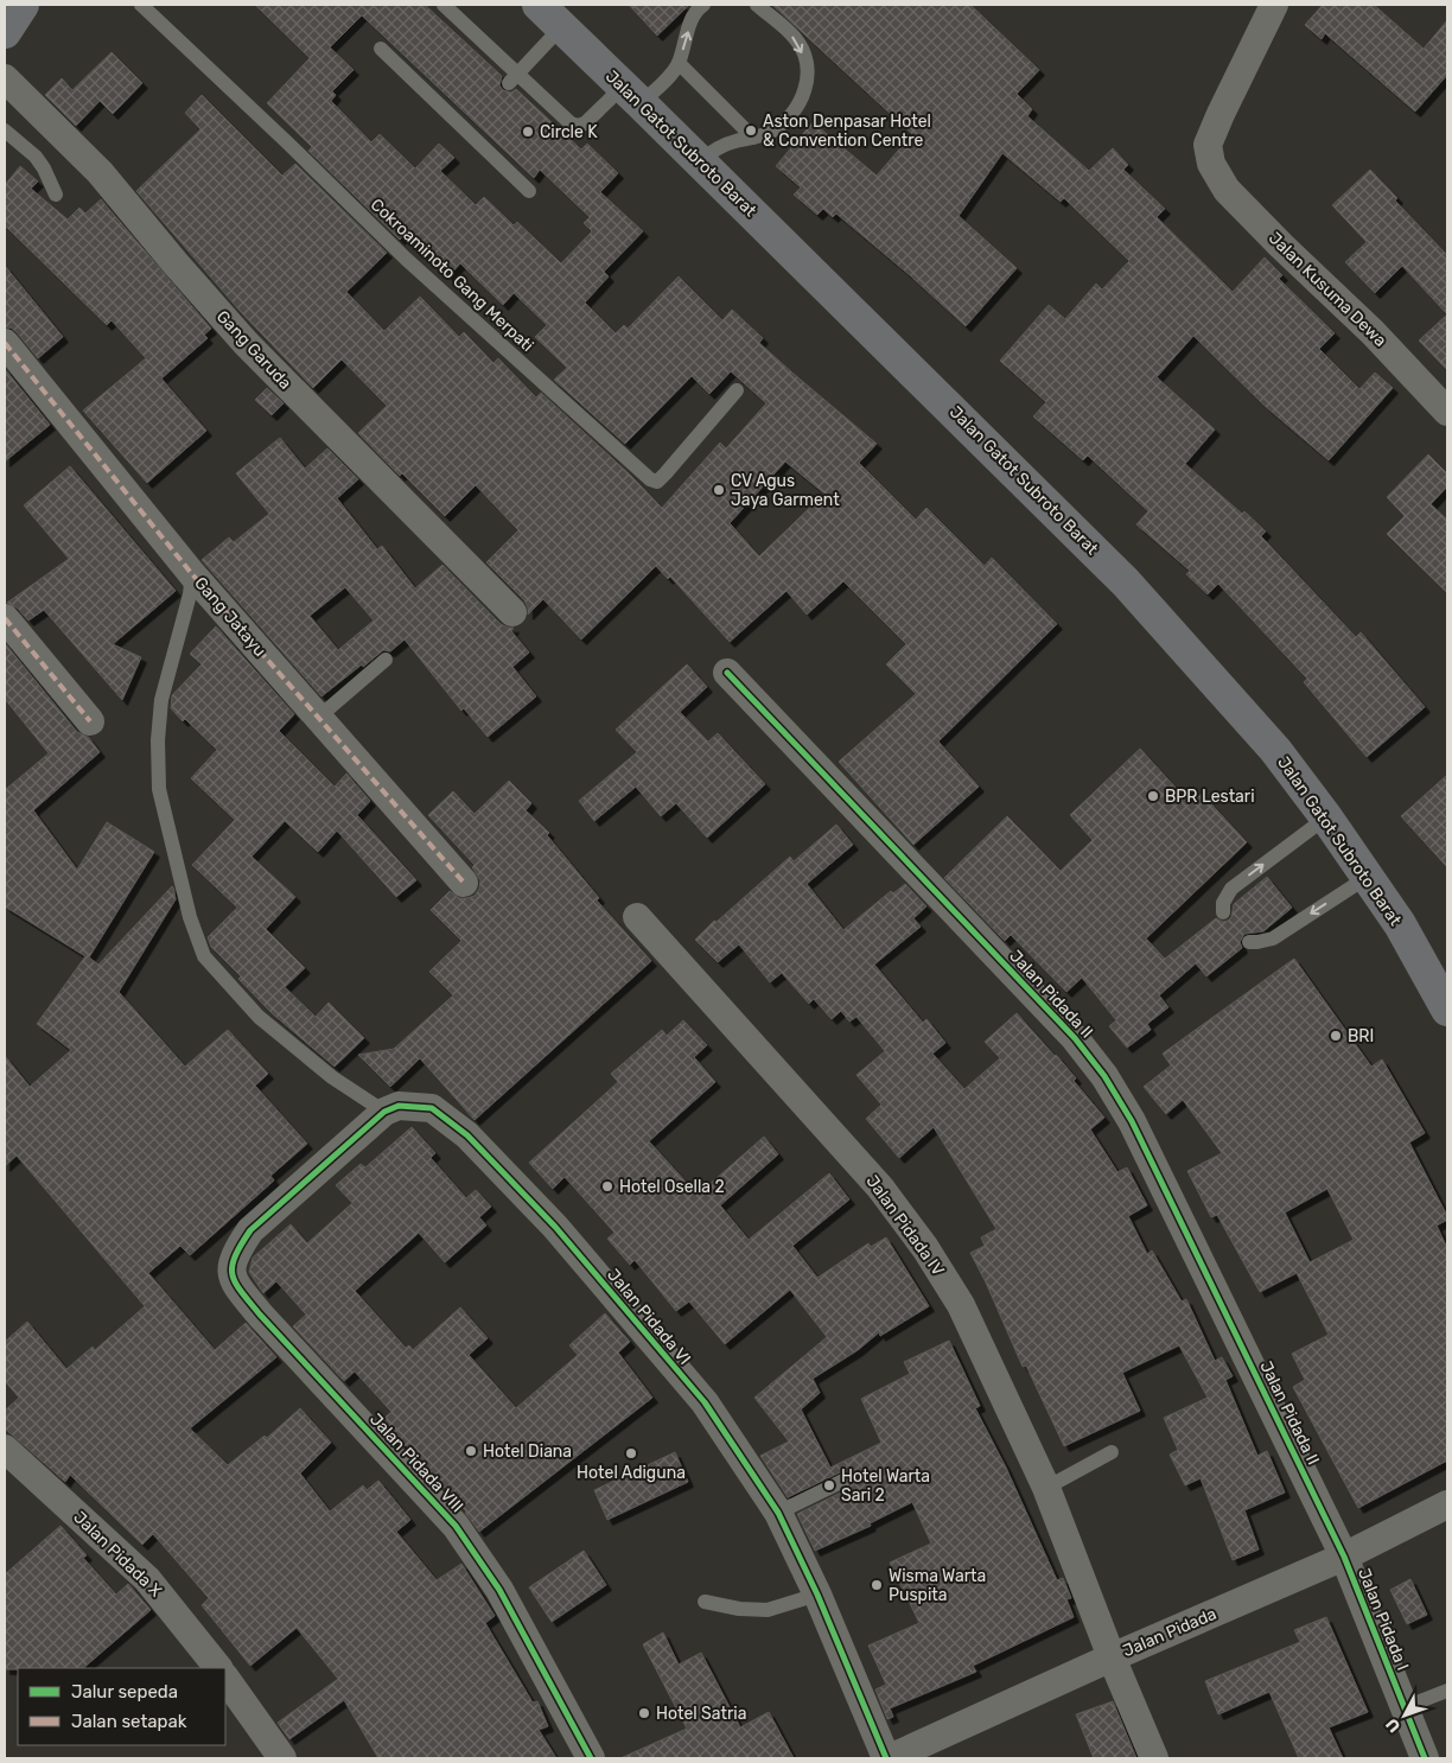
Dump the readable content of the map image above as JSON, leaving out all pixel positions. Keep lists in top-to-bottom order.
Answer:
{
  "streets": {
    "highway": ["Jalan Gatot Subroto Barat"],
    "street": [
      "Jalan Kusuma Dewa",
      "Gang Garuda",
      "Gang Jatayu",
      "Jalan Pidada II",
      "Jalan Pidada IV",
      "Jalan Pidada VI",
      "Jalan Pidada VIII",
      "Jalan Pidada X",
      "Jalan Pidada I",
      "Jalan Pidada"
    ],
    "lane": ["Cokroaminoto Gang Merpati"]
  },
  "crossings": [
    ["Jalan Pidada II", "Jalan Pidada I"],
    ["Jalan Pidada II", "Jalan Pidada"],
    ["Jalan Pidada IV", "Jalan Pidada"],
    ["Jalan Pidada VI", "Jalan Pidada VIII"],
    ["Jalan Pidada VI", "Jalan Pidada"],
    ["Jalan Pidada I", "Jalan Pidada"]
  ],
  "places": [
    "Aston Denpasar Hotel & Convention Centre",
    "Circle K",
    "CV Agus Jaya Garment",
    "BPR Lestari",
    "BRI",
    "Hotel Osella 2",
    "Hotel Diana",
    "Hotel Adiguna",
    "Hotel Warta Sari 2",
    "Wisma Warta Puspita",
    "Hotel Satria"
  ],
  "legend": ["Jalur sepeda", "Jalan setapak"],
  "north": "bottom left"
}
